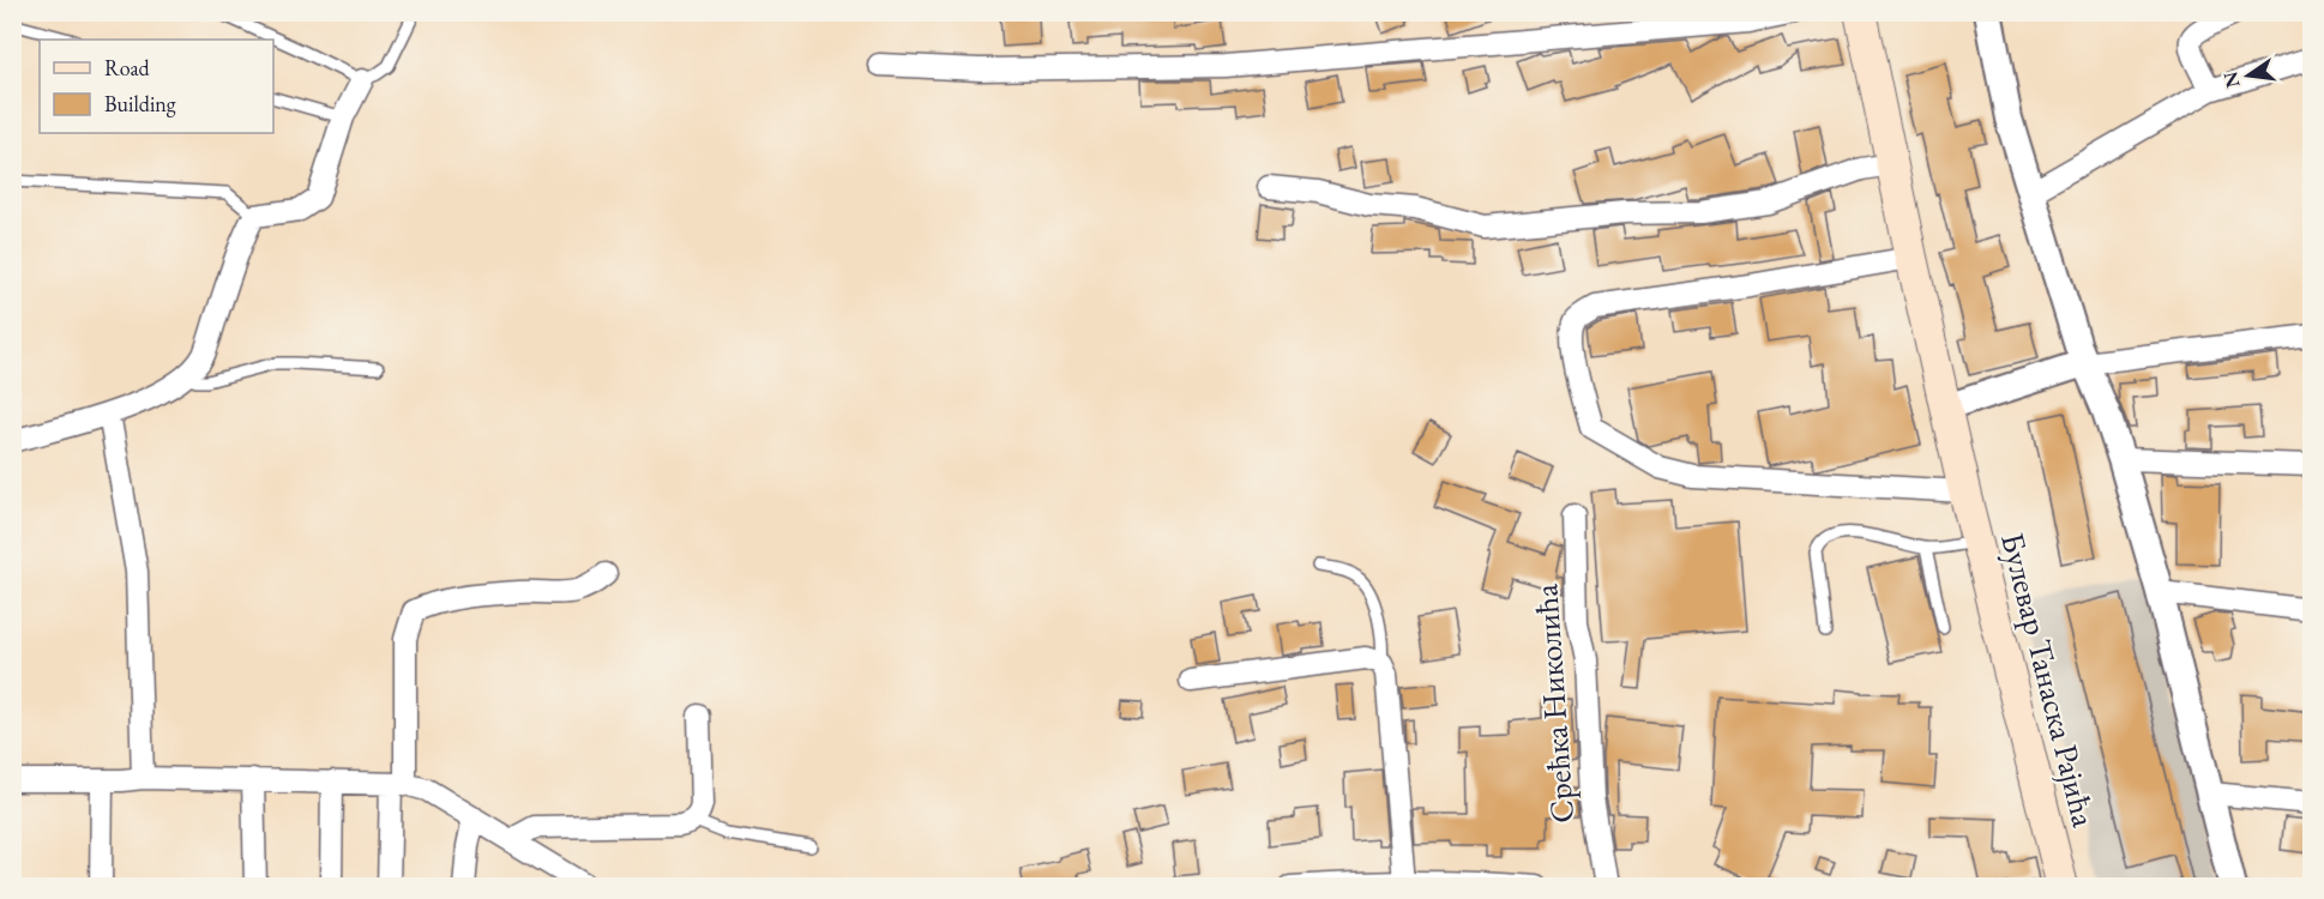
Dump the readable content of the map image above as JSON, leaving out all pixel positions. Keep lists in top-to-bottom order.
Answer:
{
  "streets": {
    "main road": ["Булевар Танаска Рајића"],
    "street": ["Срећка Николића"]
  },
  "legend": ["Road", "Building"],
  "north": "left"
}
